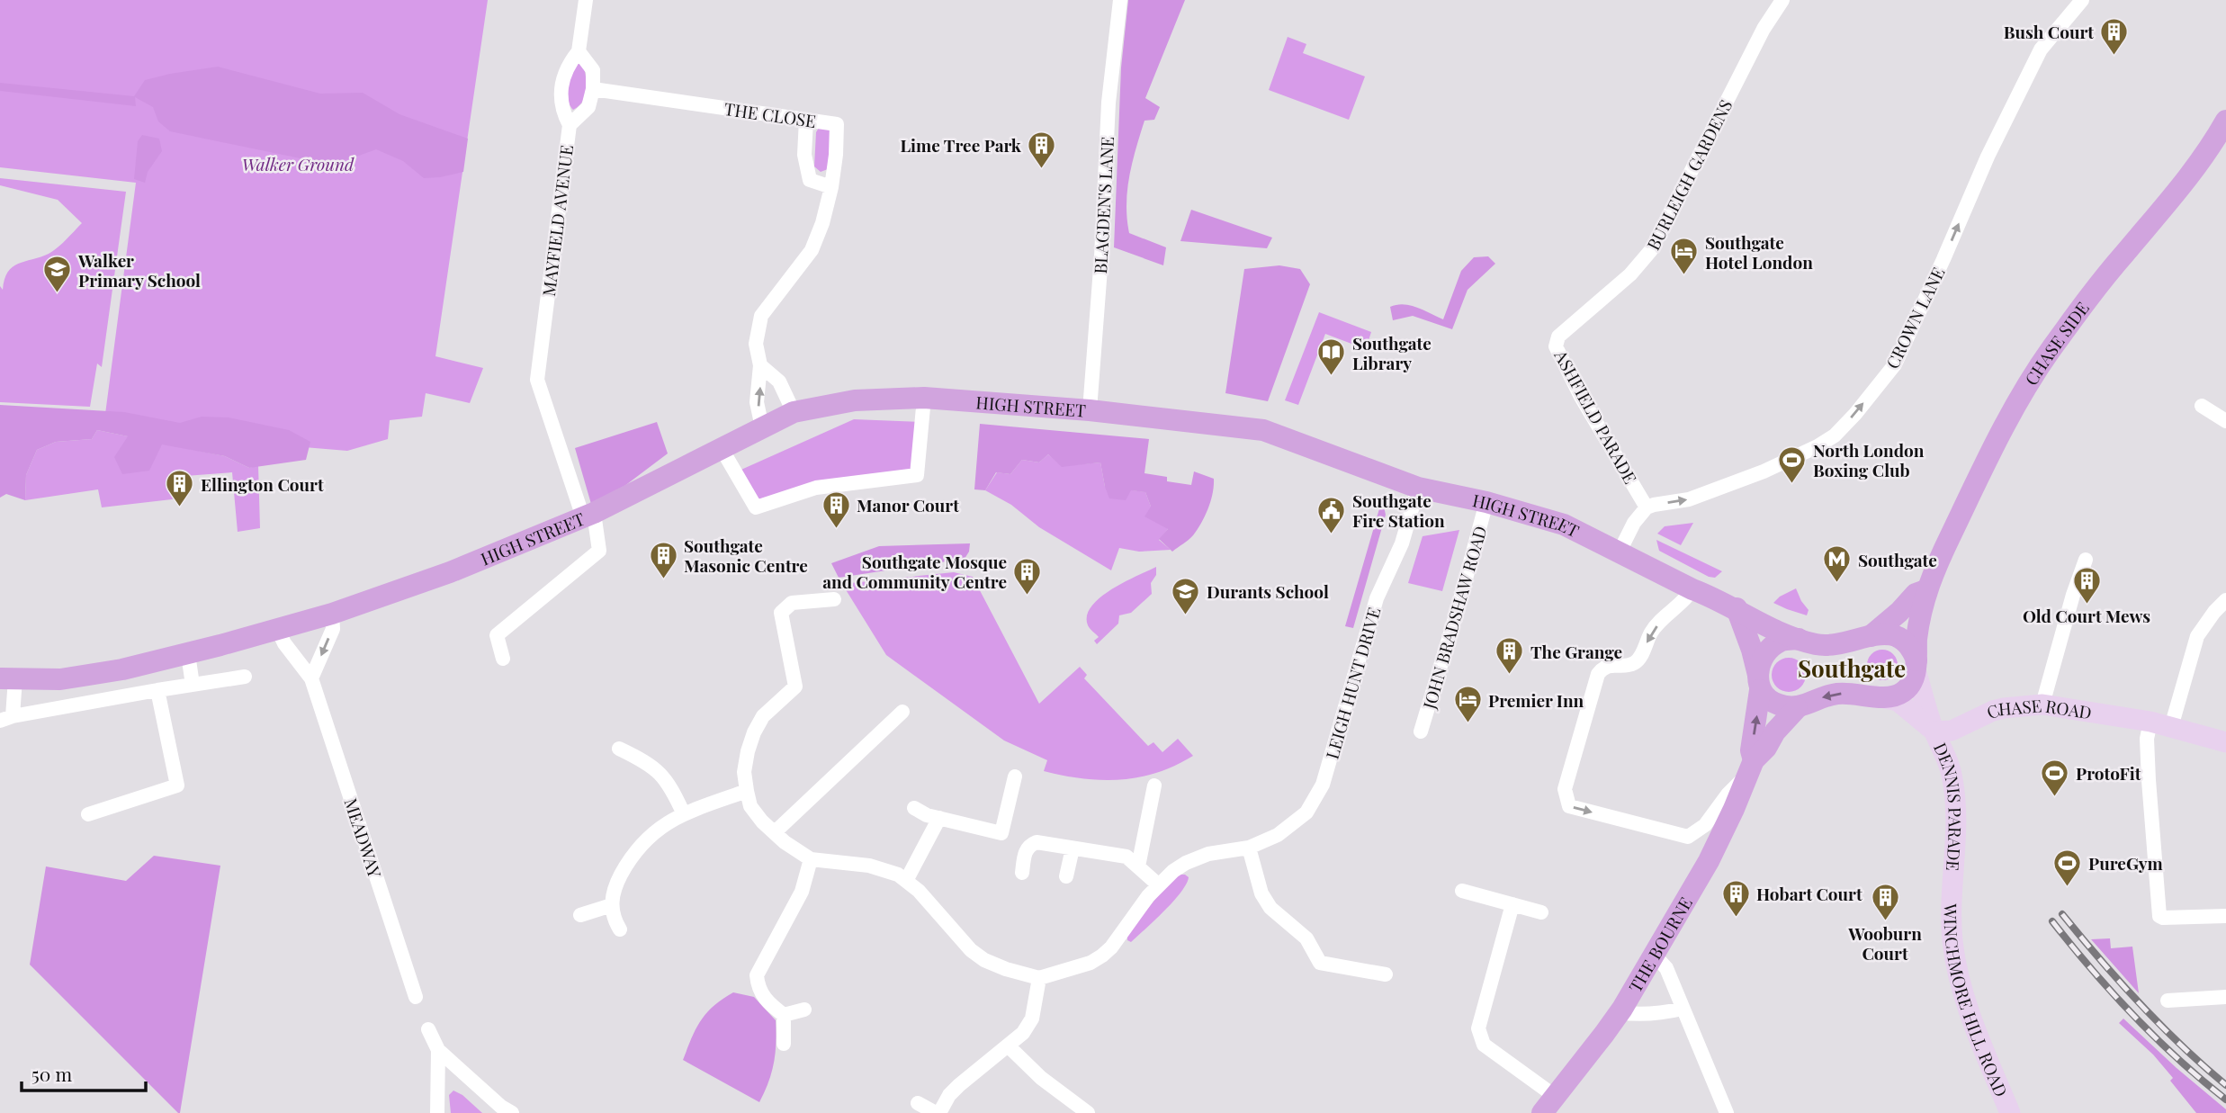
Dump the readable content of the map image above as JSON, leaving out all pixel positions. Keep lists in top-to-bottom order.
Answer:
{
  "streets": {
    "main road": ["CHASE SIDE", "HIGH STREET", "THE BOURNE"],
    "street": [
      "THE CLOSE",
      "BURLEIGH GARDENS",
      "BLAGDEN'S LANE",
      "MAYFIELD AVENUE",
      "CROWN LANE",
      "ASHFIELD PARADE",
      "JOHN BRADSHAW ROAD",
      "LEIGH HUNT DRIVE",
      "CHASE ROAD",
      "DENNIS PARADE",
      "MEADWAY",
      "WINCHMORE HILL ROAD"
    ]
  },
  "crossings": [
    ["THE CLOSE", "MAYFIELD AVENUE"],
    ["THE CLOSE", "HIGH STREET"],
    ["BURLEIGH GARDENS", "ASHFIELD PARADE"],
    ["BLAGDEN'S LANE", "HIGH STREET"],
    ["MAYFIELD AVENUE", "HIGH STREET"],
    ["CROWN LANE", "ASHFIELD PARADE"],
    ["CHASE SIDE", "DENNIS PARADE"],
    ["HIGH STREET", "JOHN BRADSHAW ROAD"],
    ["HIGH STREET", "LEIGH HUNT DRIVE"],
    ["HIGH STREET", "MEADWAY"],
    ["CHASE ROAD", "DENNIS PARADE"],
    ["DENNIS PARADE", "WINCHMORE HILL ROAD"]
  ],
  "one_way": ["CROWN LANE"],
  "districts": ["Southgate"],
  "parks": ["Walker Ground"],
  "places": {
    "building": [
      "Bush Court",
      "Lime Tree Park",
      "Ellington Court",
      "Manor Court",
      "Southgate Masonic Centre",
      "Southgate Mosque and Community Centre",
      "Old Court Mews",
      "The Grange",
      "Hobart Court",
      "Wooburn Court"
    ],
    "hotel": ["Southgate Hotel London", "Premier Inn"],
    "school or university": ["Walker Primary School", "Durants School"],
    "library": ["Southgate Library"],
    "sports": ["North London Boxing Club", "ProtoFit", "PureGym"],
    "public building": ["Southgate Fire Station"],
    "metro station": ["Southgate"]
  },
  "scale_bar": "50 m"
}
